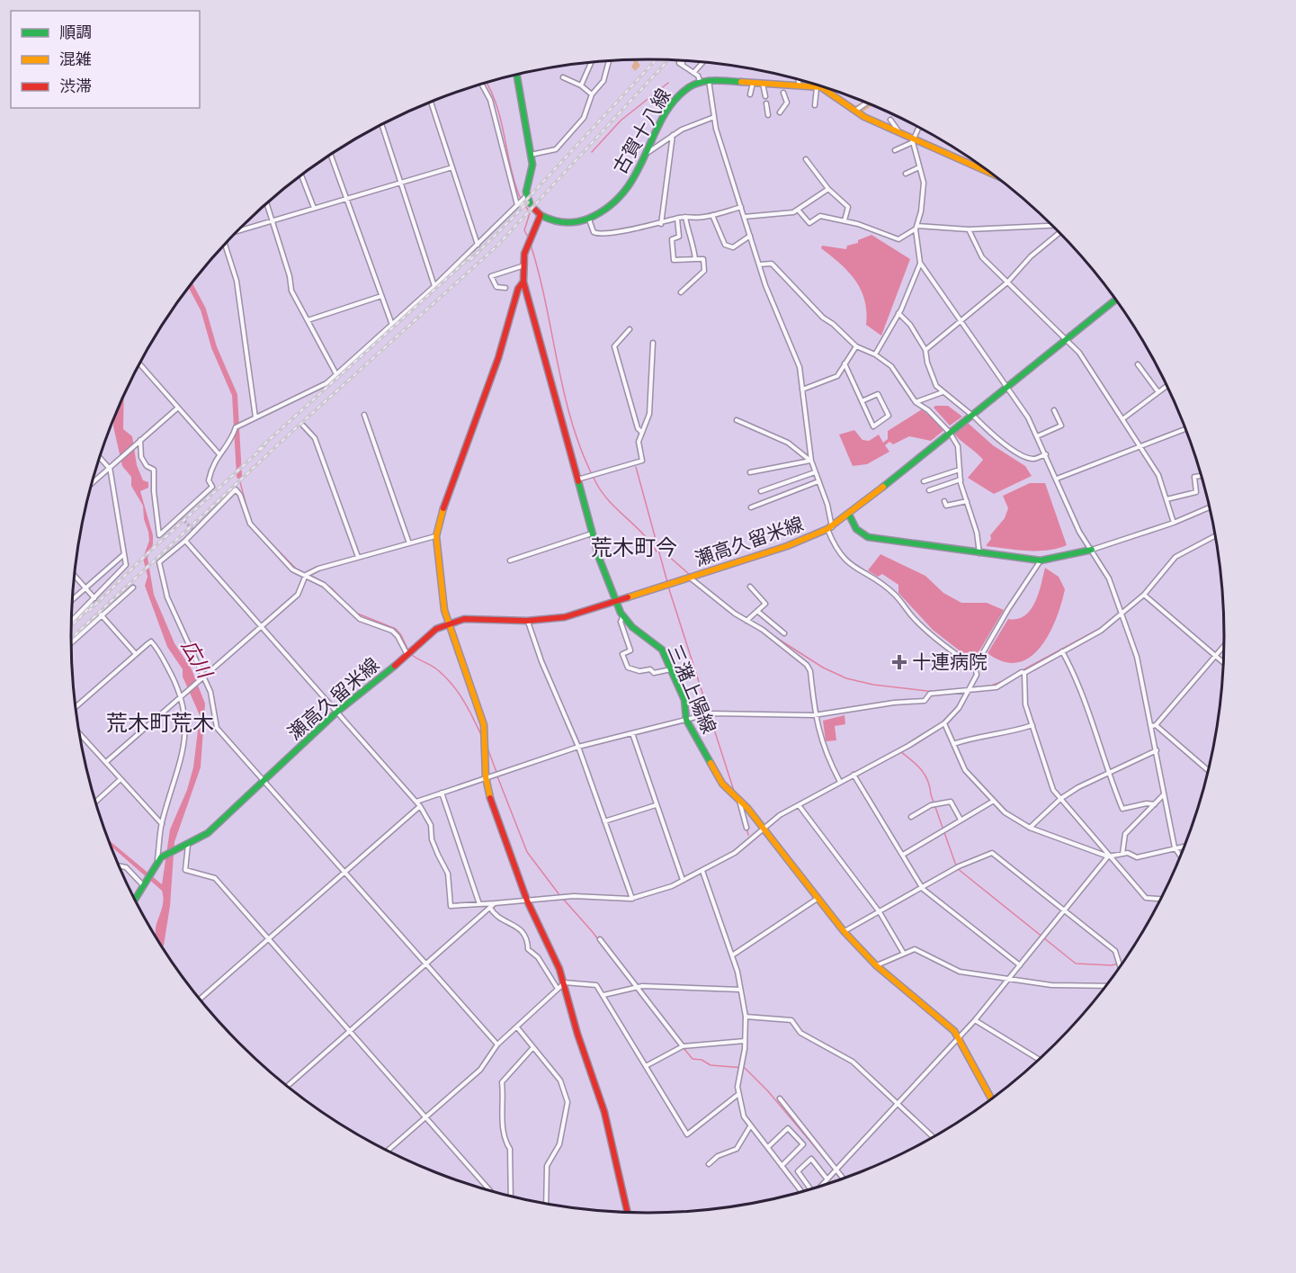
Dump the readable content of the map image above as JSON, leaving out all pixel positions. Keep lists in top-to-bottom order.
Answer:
{
  "streets": {
    "main road": ["古賀十八線", "瀬高久留米線", "三潴上陽線"]
  },
  "crossings": [
    ["古賀十八線", "三潴上陽線"],
    ["瀬高久留米線", "三潴上陽線"]
  ],
  "districts": ["荒木町今", "荒木町荒木"],
  "water": ["広川"],
  "places": {
    "health": ["十連病院"]
  },
  "legend": ["順調", "混雑", "渋滞"]
}
